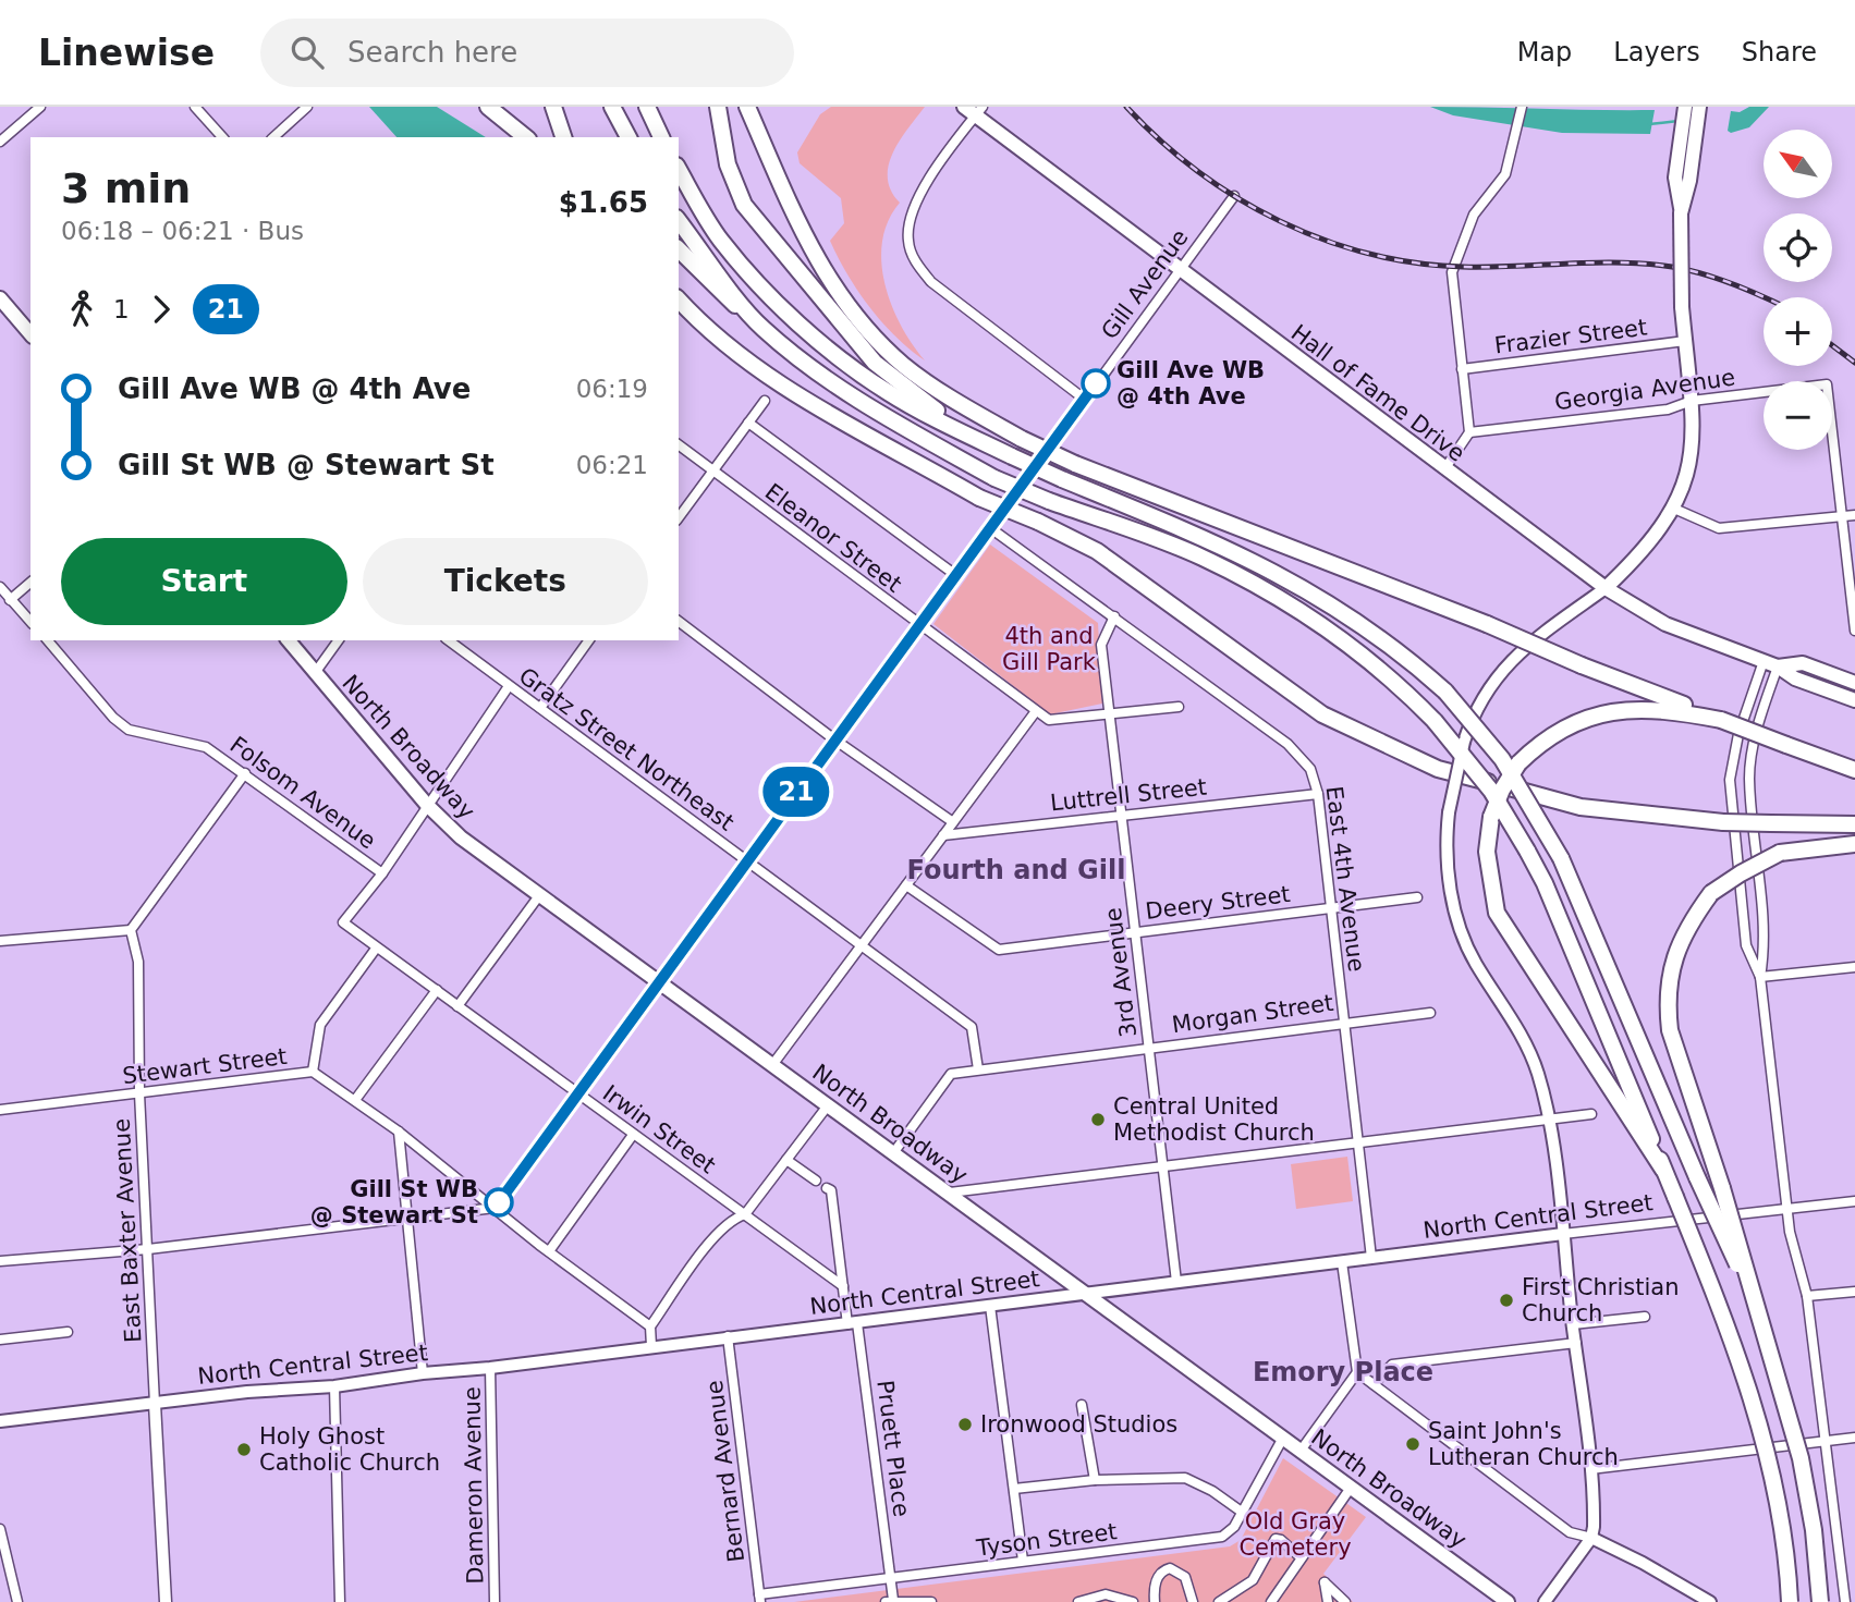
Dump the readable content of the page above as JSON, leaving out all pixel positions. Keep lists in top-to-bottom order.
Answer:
{
  "streets": {
    "main road": ["Hall of Fame Drive", "North Broadway", "North Central Street"],
    "street": [
      "Gill Avenue",
      "Frazier Street",
      "Georgia Avenue",
      "Eleanor Street",
      "Gratz Street Northeast",
      "Folsom Avenue",
      "Luttrell Street",
      "East 4th Avenue",
      "Deery Street",
      "3rd Avenue",
      "Morgan Street",
      "Stewart Street",
      "Irwin Street",
      "East Baxter Avenue",
      "Pruett Place",
      "Bernard Avenue",
      "Dameron Avenue",
      "Tyson Street"
    ]
  },
  "crossings": [
    ["Gill Avenue", "Hall of Fame Drive"],
    ["Gill Avenue", "Eleanor Street"],
    ["Gill Avenue", "North Broadway"],
    ["Gill Avenue", "Gratz Street Northeast"],
    ["Gill Avenue", "East 4th Avenue"],
    ["Gill Avenue", "Stewart Street"],
    ["Gill Avenue", "Irwin Street"],
    ["Eleanor Street", "3rd Avenue"],
    ["North Broadway", "Morgan Street"],
    ["North Broadway", "North Central Street"],
    ["North Broadway", "Tyson Street"],
    ["Gratz Street Northeast", "Morgan Street"],
    ["Folsom Avenue", "Irwin Street"],
    ["Luttrell Street", "East 4th Avenue"],
    ["Luttrell Street", "3rd Avenue"],
    ["East 4th Avenue", "Deery Street"],
    ["East 4th Avenue", "3rd Avenue"],
    ["East 4th Avenue", "Morgan Street"],
    ["East 4th Avenue", "North Central Street"],
    ["Deery Street", "3rd Avenue"],
    ["3rd Avenue", "Morgan Street"],
    ["3rd Avenue", "North Central Street"],
    ["Stewart Street", "East Baxter Avenue"],
    ["Irwin Street", "Pruett Place"],
    ["North Central Street", "East Baxter Avenue"],
    ["North Central Street", "Pruett Place"],
    ["North Central Street", "Bernard Avenue"],
    ["North Central Street", "Dameron Avenue"],
    ["Pruett Place", "Tyson Street"],
    ["Bernard Avenue", "Tyson Street"]
  ],
  "districts": ["Fourth and Gill", "Emory Place"],
  "parks": ["4th and Gill Park", "Old Gray Cemetery"],
  "places": [
    "Gill Ave WB @ 4th Ave",
    "Central United Methodist Church",
    "Gill St WB @ Stewart St",
    "First Christian Church",
    "Ironwood Studios",
    "Saint John's Lutheran Church",
    "Holy Ghost Catholic Church"
  ],
  "lines": ["bus line 21"],
  "north": "top left",
  "page": {
    "header": "Linewise",
    "search": "Search here",
    "nav": ["Map", "Layers", "Share"],
    "on_map": "21",
    "map_buttons": ["+", "−"],
    "heading": ["3 min", "06:18 – 06:21 · Bus", "$1.65"],
    "legs": ["1", "21"],
    "list": [
      {
        "name": "Gill Ave WB @ 4th Ave",
        "value": "06:19"
      },
      {
        "name": "Gill St WB @ Stewart St",
        "value": "06:21"
      }
    ],
    "buttons": ["Start", "Tickets"]
  }
}
